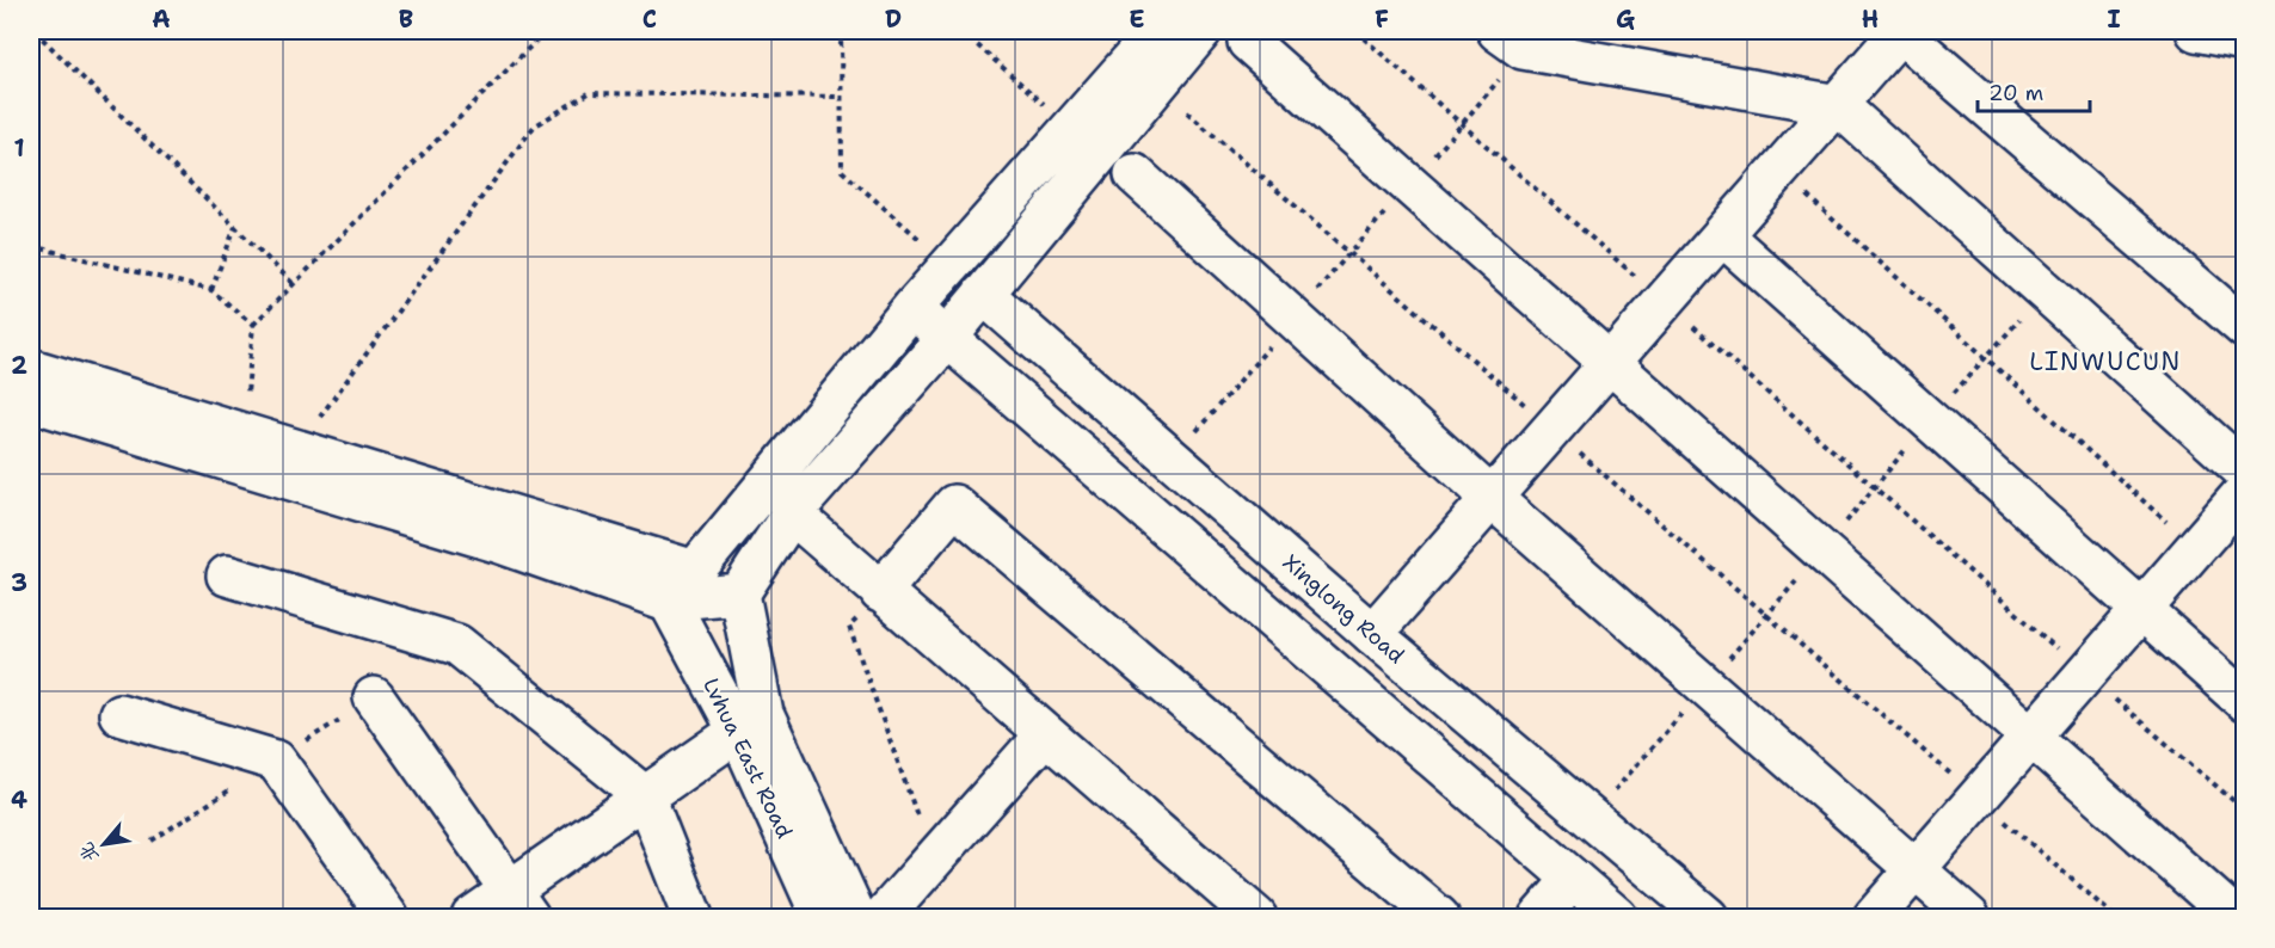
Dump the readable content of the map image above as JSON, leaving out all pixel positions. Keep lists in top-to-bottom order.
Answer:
{
  "streets": {
    "street": ["Xinglong Road", "Lvhua East Road"]
  },
  "districts": ["LINWUCUN"],
  "scale_bar": "20 m",
  "north": "bottom left",
  "grid": {
    "columns": [
      "A",
      "B",
      "C",
      "D",
      "E",
      "F",
      "G",
      "H",
      "I"
    ],
    "rows": [
      "1",
      "2",
      "3",
      "4"
    ]
  }
}
